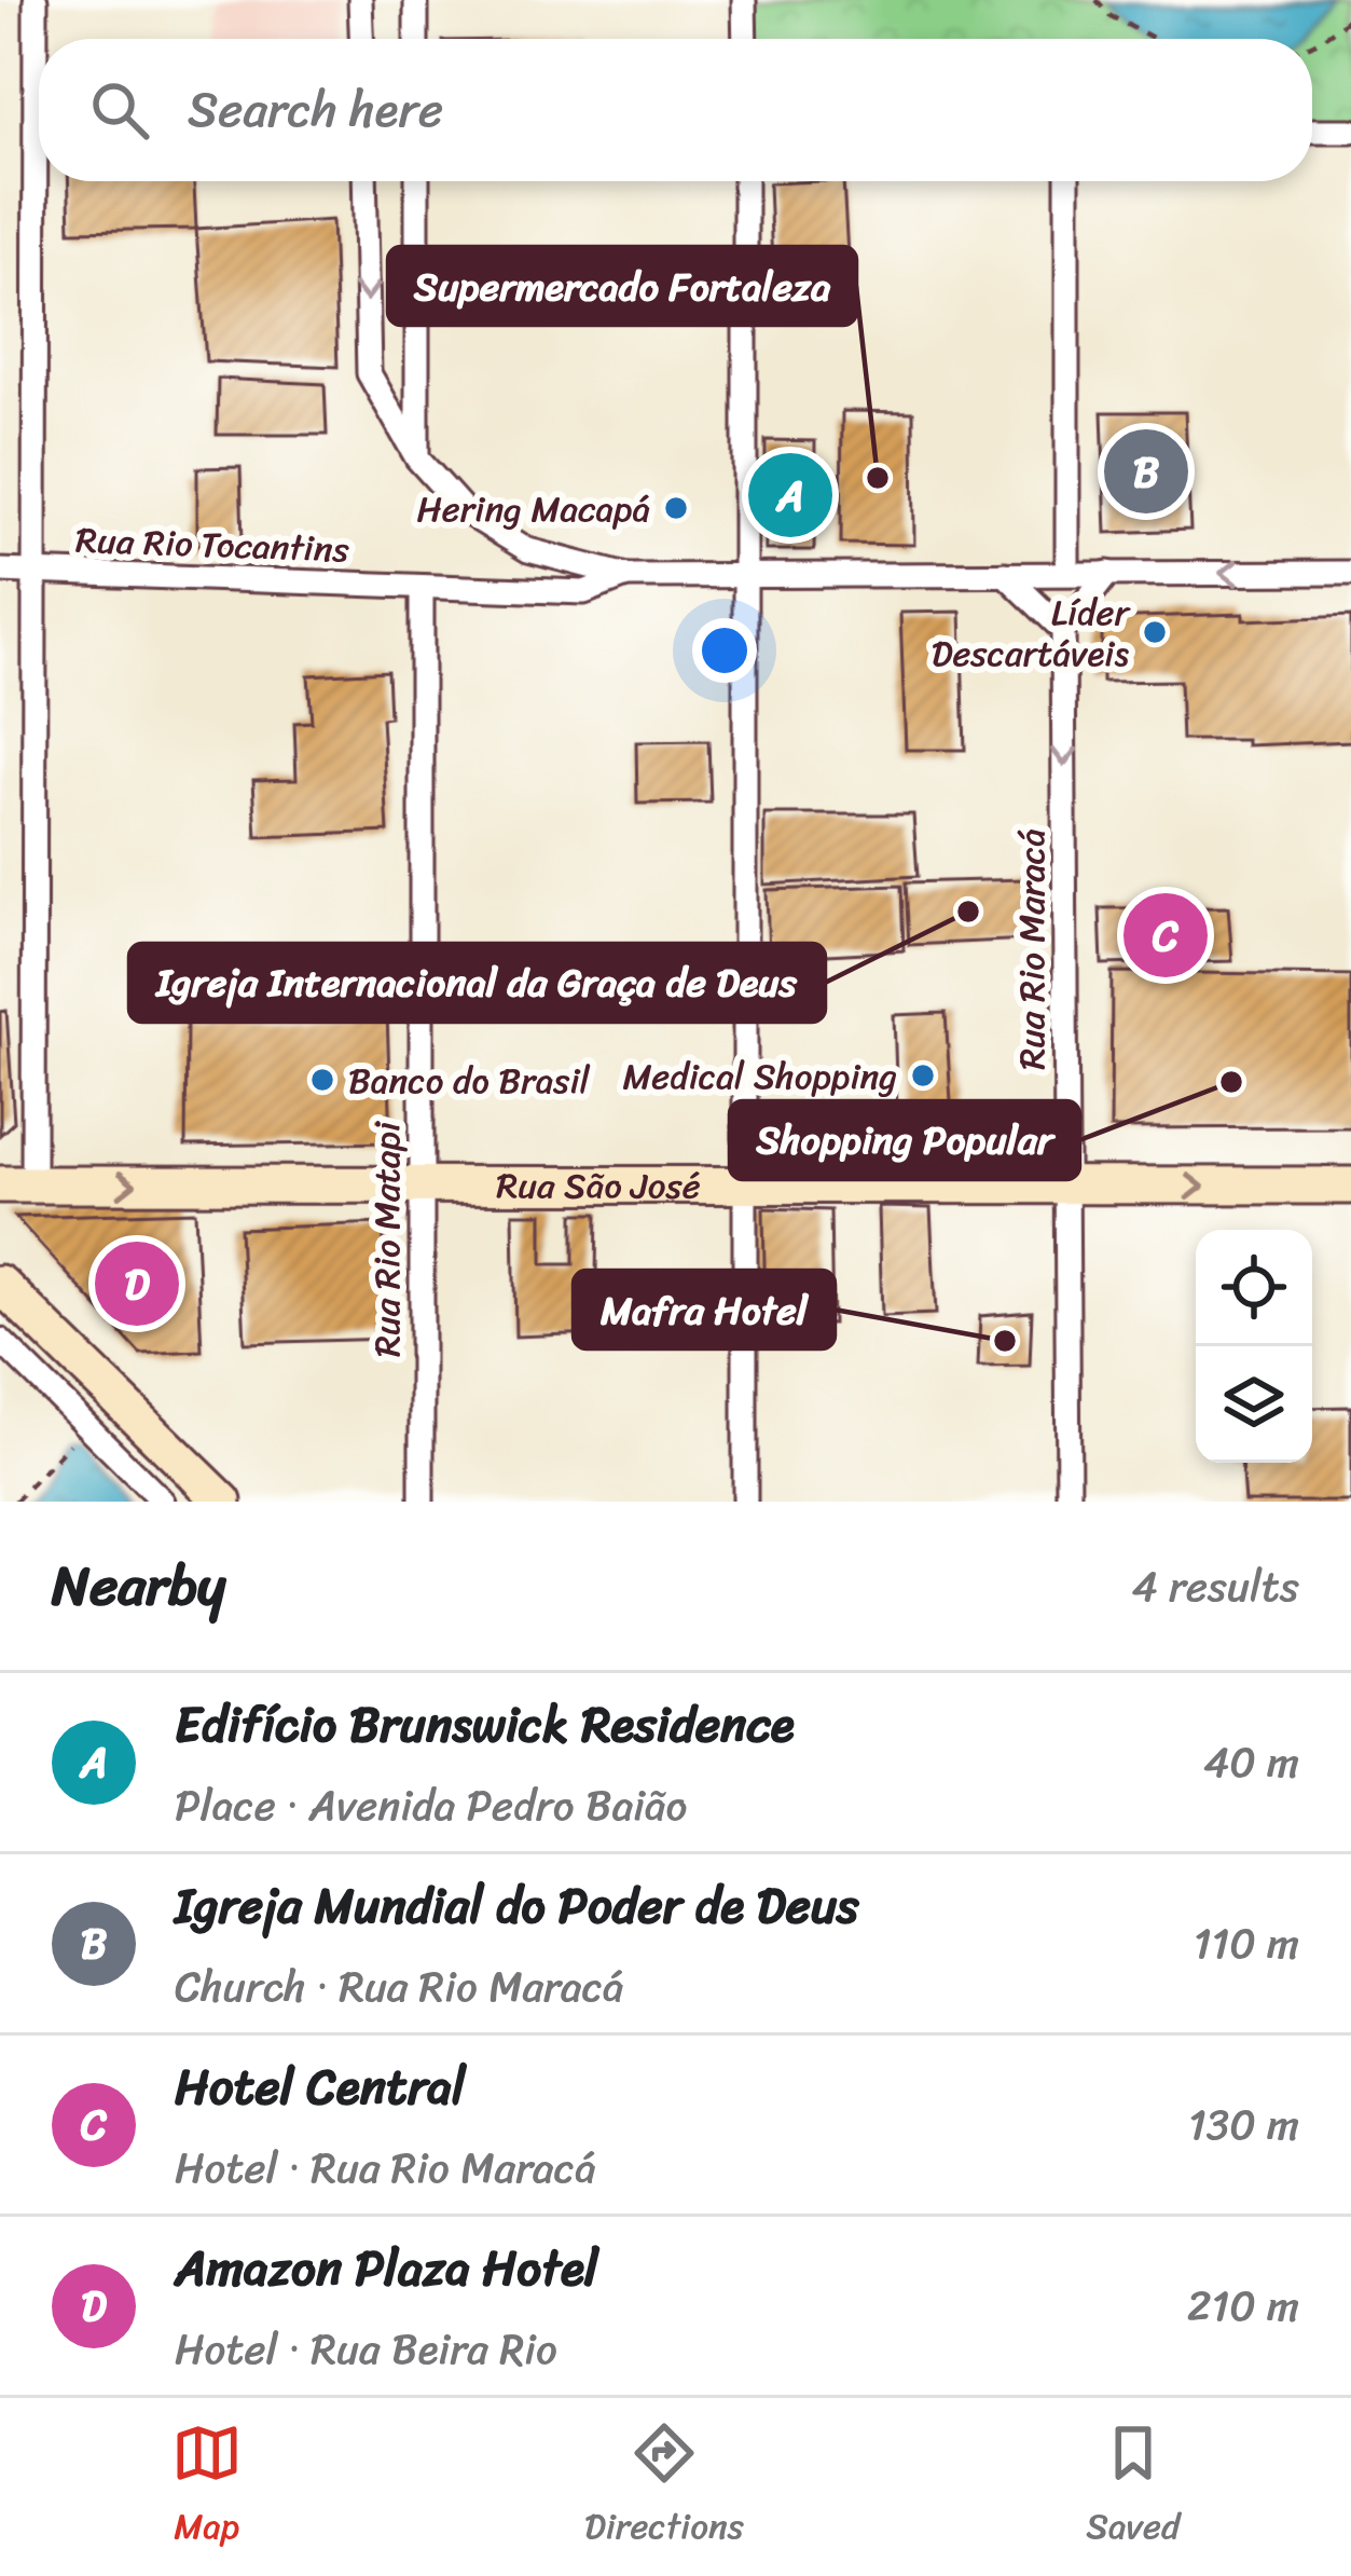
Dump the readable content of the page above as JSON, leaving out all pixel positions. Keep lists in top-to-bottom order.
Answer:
{
  "streets": {
    "main road": ["Rua São José"],
    "street": ["Rua Rio Tocantins", "Rua Rio Maracá", "Rua Rio Matapi"]
  },
  "crossings": [
    ["Rua Rio Tocantins", "Rua Rio Matapi"],
    ["Rua Rio Maracá", "Rua São José"],
    ["Rua São José", "Rua Rio Matapi"]
  ],
  "one_way": ["Rua Rio Maracá", "Rua São José"],
  "places": [
    "Supermercado Fortaleza",
    "Hering Macapá",
    "Líder Descartáveis",
    "Igreja Internacional da Graça de Deus",
    "Medical Shopping",
    "Banco do Brasil",
    "Shopping Popular",
    "Mafra Hotel"
  ],
  "page": {
    "search": "Search here",
    "pins": [
      "B",
      "A",
      "C",
      "D"
    ],
    "heading": ["Nearby", "4 results"],
    "list": [
      {
        "mark": "A",
        "name": "Edifício Brunswick Residence",
        "note": "Place · Avenida Pedro Baião",
        "value": "40 m"
      },
      {
        "mark": "B",
        "name": "Igreja Mundial do Poder de Deus",
        "note": "Church · Rua Rio Maracá",
        "value": "110 m"
      },
      {
        "mark": "C",
        "name": "Hotel Central",
        "note": "Hotel · Rua Rio Maracá",
        "value": "130 m"
      },
      {
        "mark": "D",
        "name": "Amazon Plaza Hotel",
        "note": "Hotel · Rua Beira Rio",
        "value": "210 m"
      }
    ],
    "nav": ["Map", "Directions", "Saved"]
  }
}
